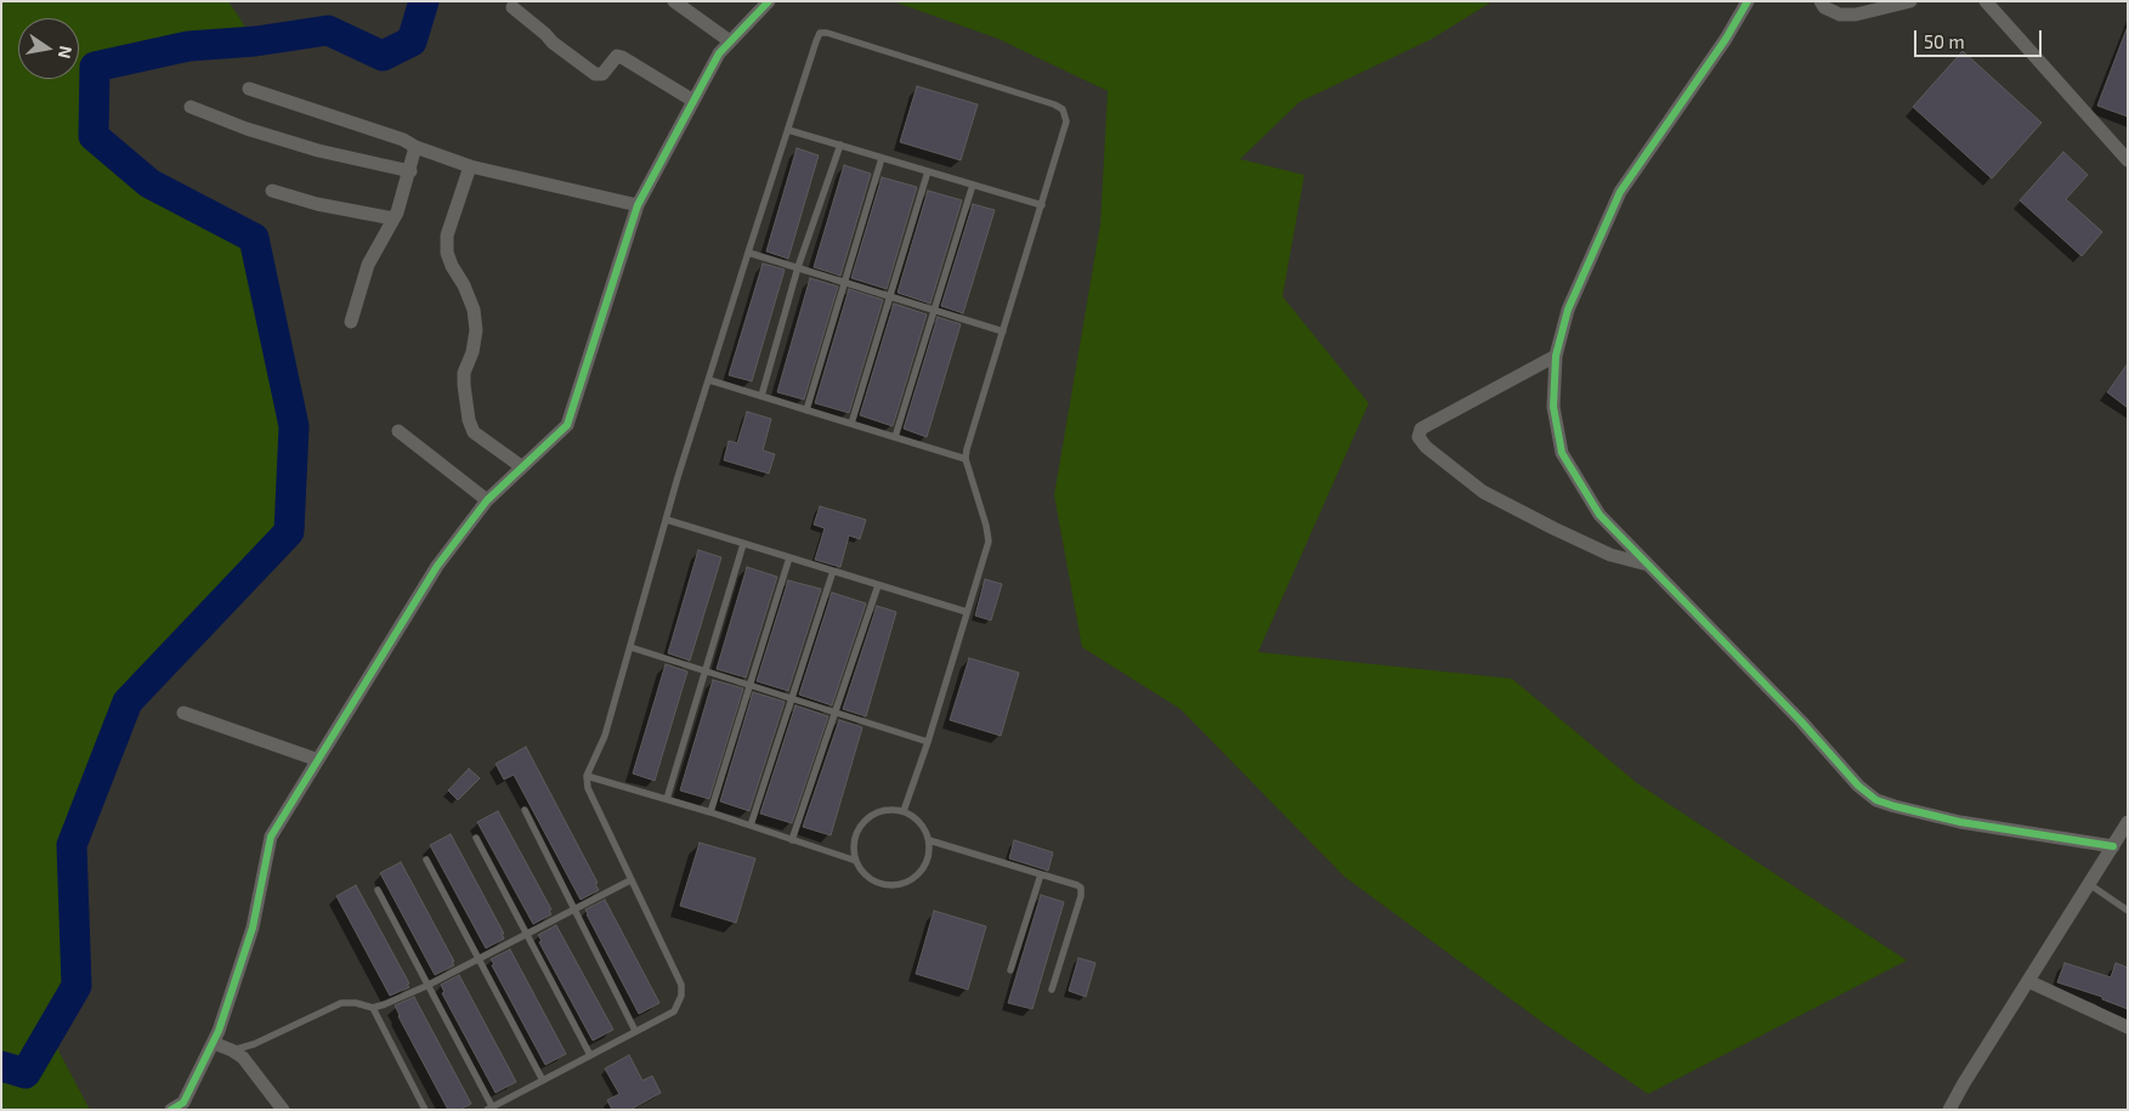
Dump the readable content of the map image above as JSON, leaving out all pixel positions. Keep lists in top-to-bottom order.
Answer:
{
  "scale_bar": "50 m",
  "north": "right"
}
